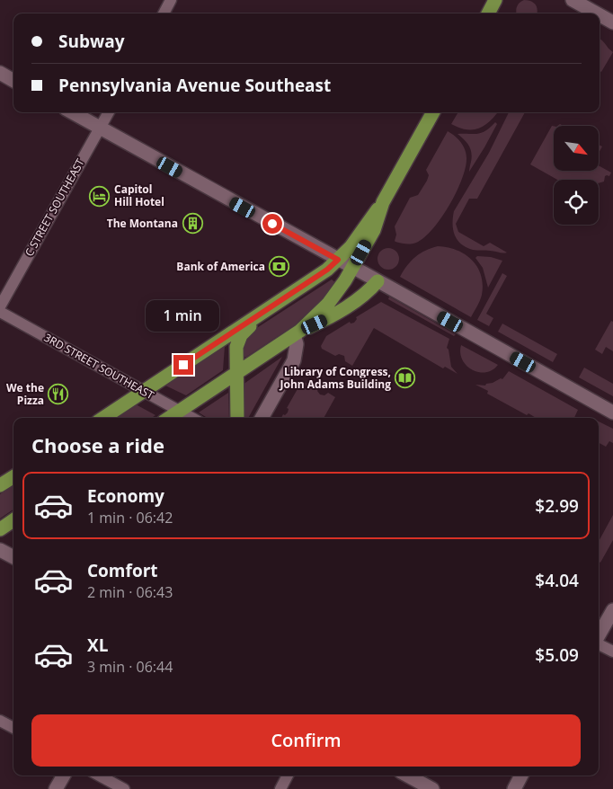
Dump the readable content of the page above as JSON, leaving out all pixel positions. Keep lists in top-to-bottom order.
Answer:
{
  "streets": {
    "street": ["C STREET SOUTHEAST", "3RD STREET SOUTHEAST"]
  },
  "places": {
    "hotel": ["Capitol Hill Hotel"],
    "building": ["The Montana"],
    "bank": ["Bank of America"],
    "library": ["Library of Congress, John Adams Building"],
    "restaurant": ["We the Pizza"]
  },
  "north": "bottom right",
  "page": {
    "banner": ["Subway", "Pennsylvania Avenue Southeast"],
    "bubble": "1 min",
    "heading": "Choose a ride",
    "list": [
      {
        "name": "Economy",
        "note": "1 min · 06:42",
        "value": "$2.99"
      },
      {
        "name": "Comfort",
        "note": "2 min · 06:43",
        "value": "$4.04"
      },
      {
        "name": "XL",
        "note": "3 min · 06:44",
        "value": "$5.09"
      }
    ],
    "buttons": "Confirm"
  }
}
